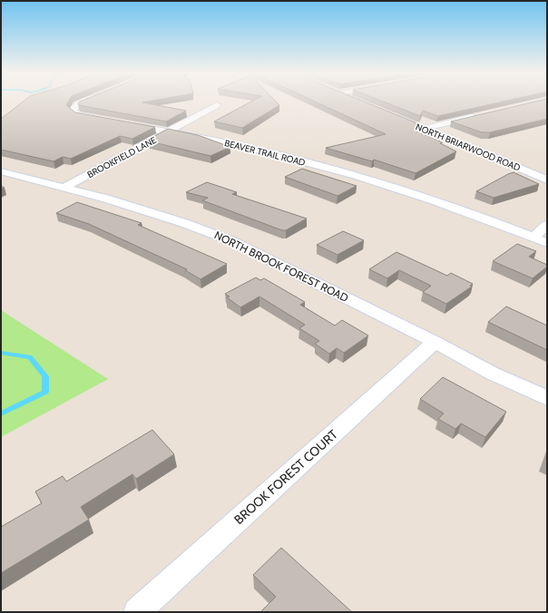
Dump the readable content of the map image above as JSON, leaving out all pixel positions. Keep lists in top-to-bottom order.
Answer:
{
  "streets": {
    "street": [
      "NORTH BRIARWOOD ROAD",
      "BEAVER TRAIL ROAD",
      "BROOKFIELD LANE",
      "NORTH BROOK FOREST ROAD",
      "BROOK FOREST COURT"
    ]
  },
  "crossings": [
    ["BEAVER TRAIL ROAD", "BROOKFIELD LANE"],
    ["BROOKFIELD LANE", "NORTH BROOK FOREST ROAD"],
    ["NORTH BROOK FOREST ROAD", "BROOK FOREST COURT"]
  ]
}
